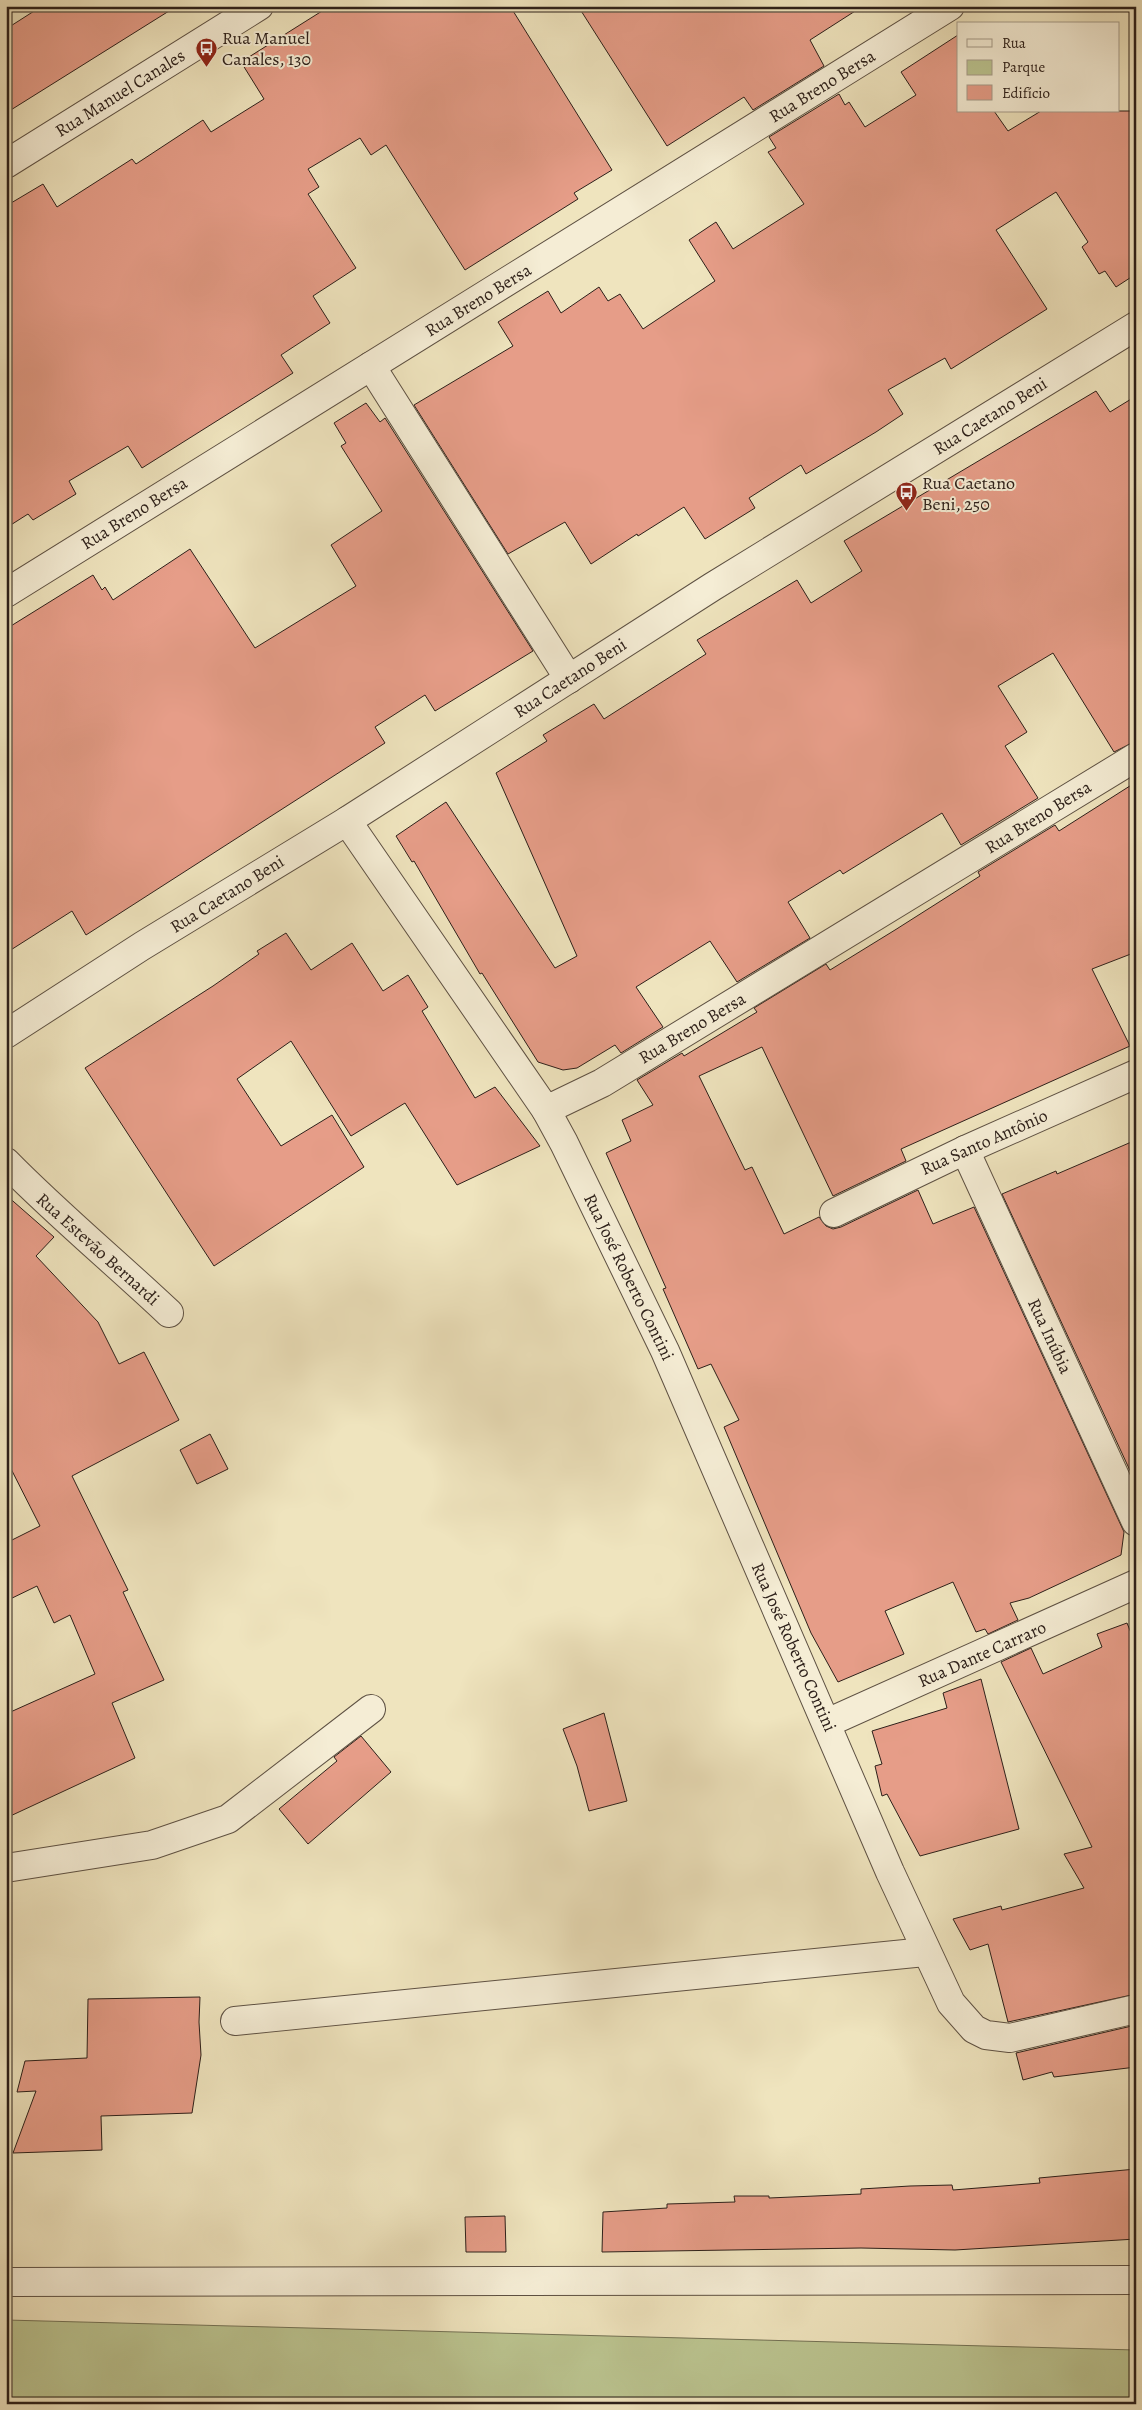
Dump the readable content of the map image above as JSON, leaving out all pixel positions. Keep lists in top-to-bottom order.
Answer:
{
  "streets": {
    "street": [
      "Rua Breno Bersa",
      "Rua Manuel Canales",
      "Rua Caetano Beni",
      "Rua Santo Antônio",
      "Rua Estevão Bernardi",
      "Rua José Roberto Contini",
      "Rua Inúbia",
      "Rua Dante Carraro"
    ]
  },
  "crossings": [
    ["Rua Breno Bersa", "Rua José Roberto Contini"],
    ["Rua Santo Antônio", "Rua Inúbia"],
    ["Rua José Roberto Contini", "Rua Dante Carraro"]
  ],
  "places": {
    "bus stop": ["Rua Manuel Canales, 130", "Rua Caetano Beni, 250"]
  },
  "legend": ["Rua", "Parque", "Edifício"]
}
